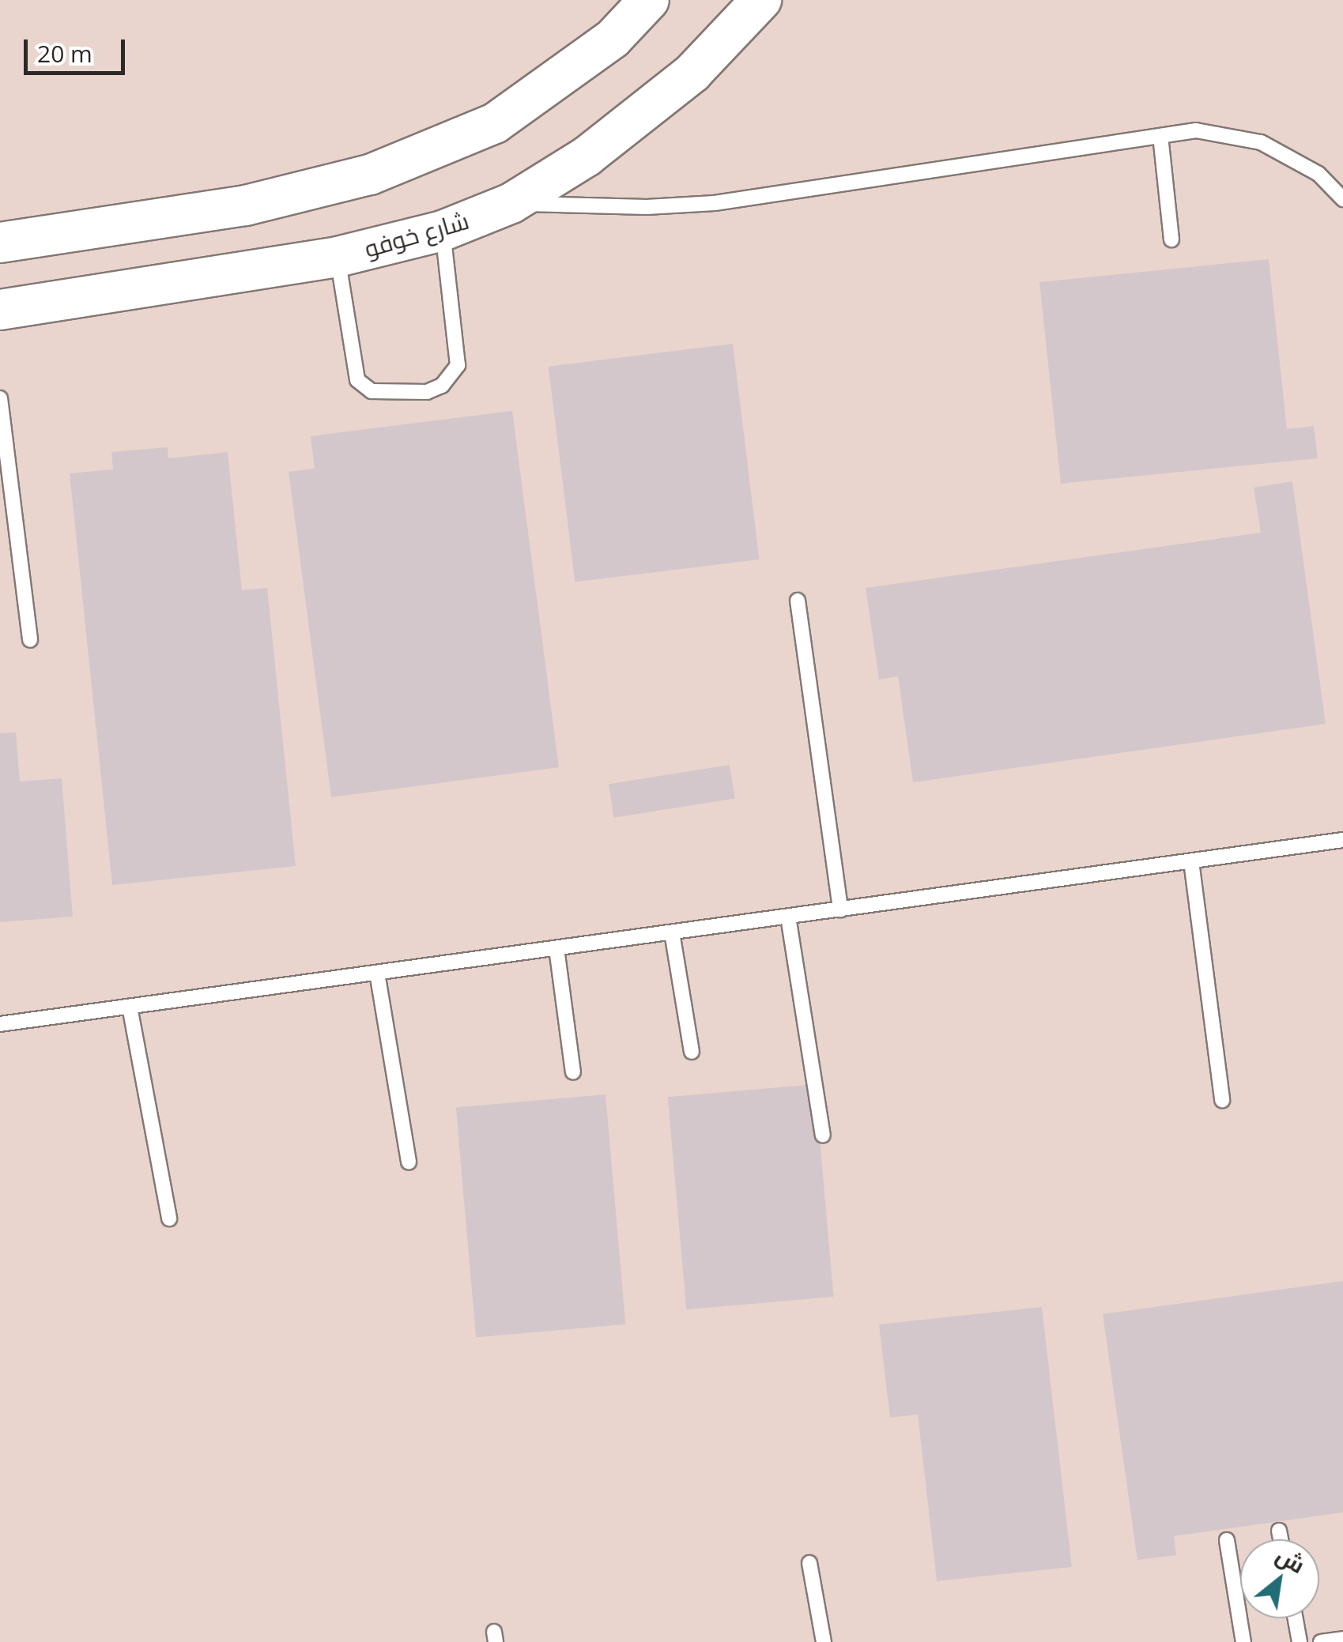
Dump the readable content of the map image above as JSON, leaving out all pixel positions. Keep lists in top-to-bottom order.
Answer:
{
  "streets": {
    "street": ["شارع خوفو"]
  },
  "scale_bar": "20 m",
  "north": "top right"
}
